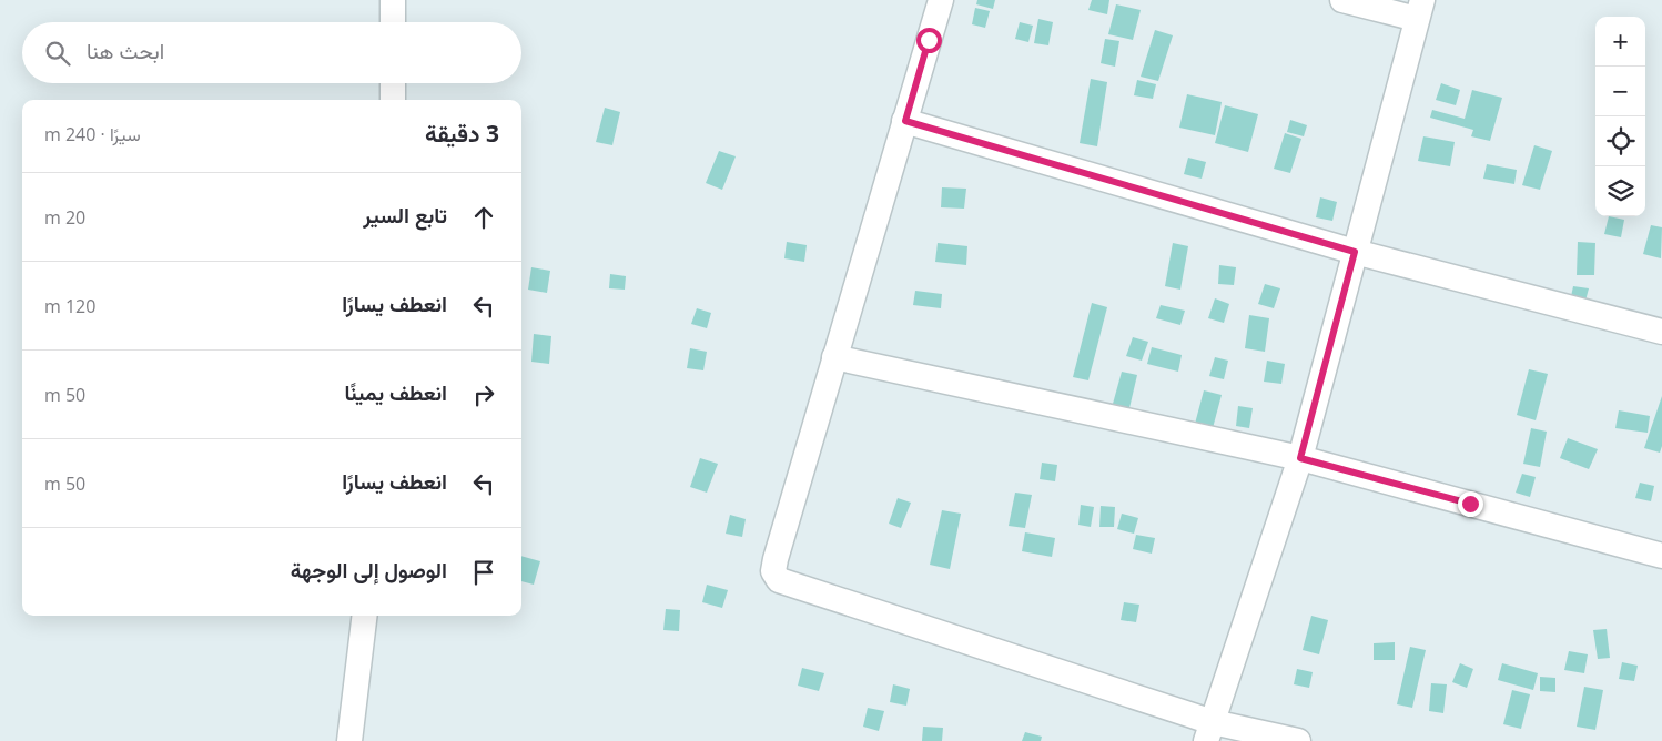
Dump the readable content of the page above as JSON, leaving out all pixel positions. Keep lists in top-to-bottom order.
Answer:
{
  "page": {
    "map_buttons": ["+", "−"],
    "search": "ابحث هنا",
    "heading": ["3 دقيقة", "سيرًا · 240 m"],
    "list": [
      ["تابع السير", "20 m"],
      ["انعطف يسارًا", "120 m"],
      ["انعطف يمينًا", "50 m"],
      ["انعطف يسارًا", "50 m"],
      "الوصول إلى الوجهة"
    ]
  }
}
